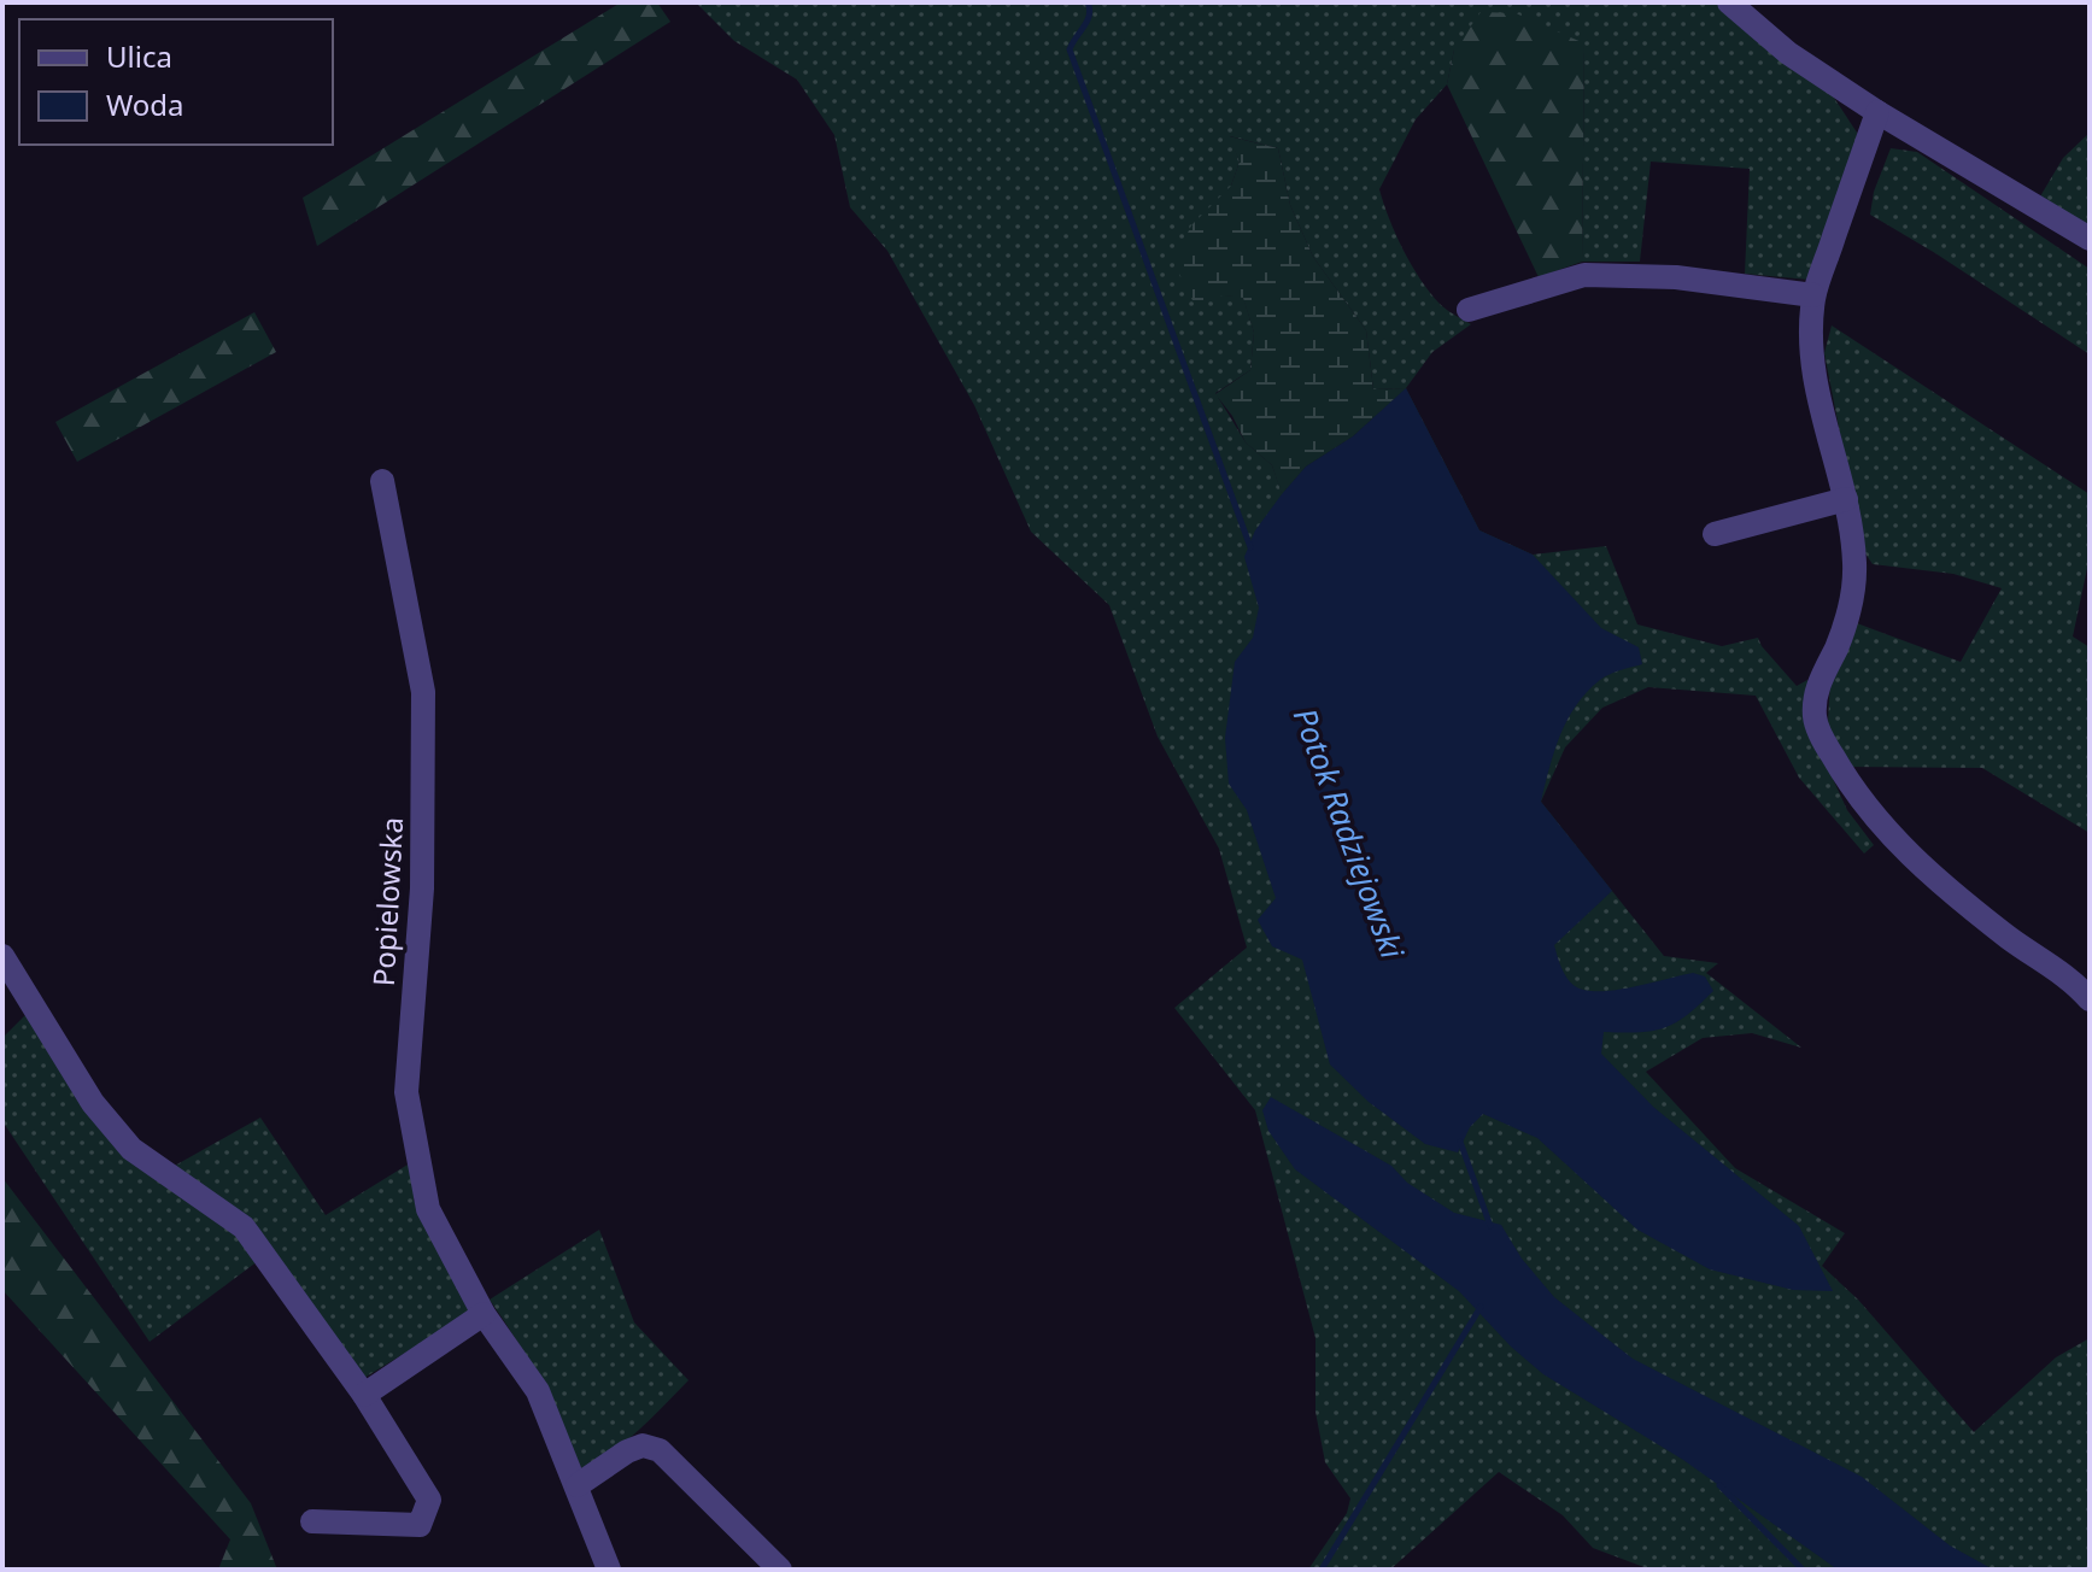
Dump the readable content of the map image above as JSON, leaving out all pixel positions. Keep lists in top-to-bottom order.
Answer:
{
  "streets": {
    "street": ["Popielowska"]
  },
  "water": ["Potok Radziejowski"],
  "legend": ["Ulica", "Woda"]
}
